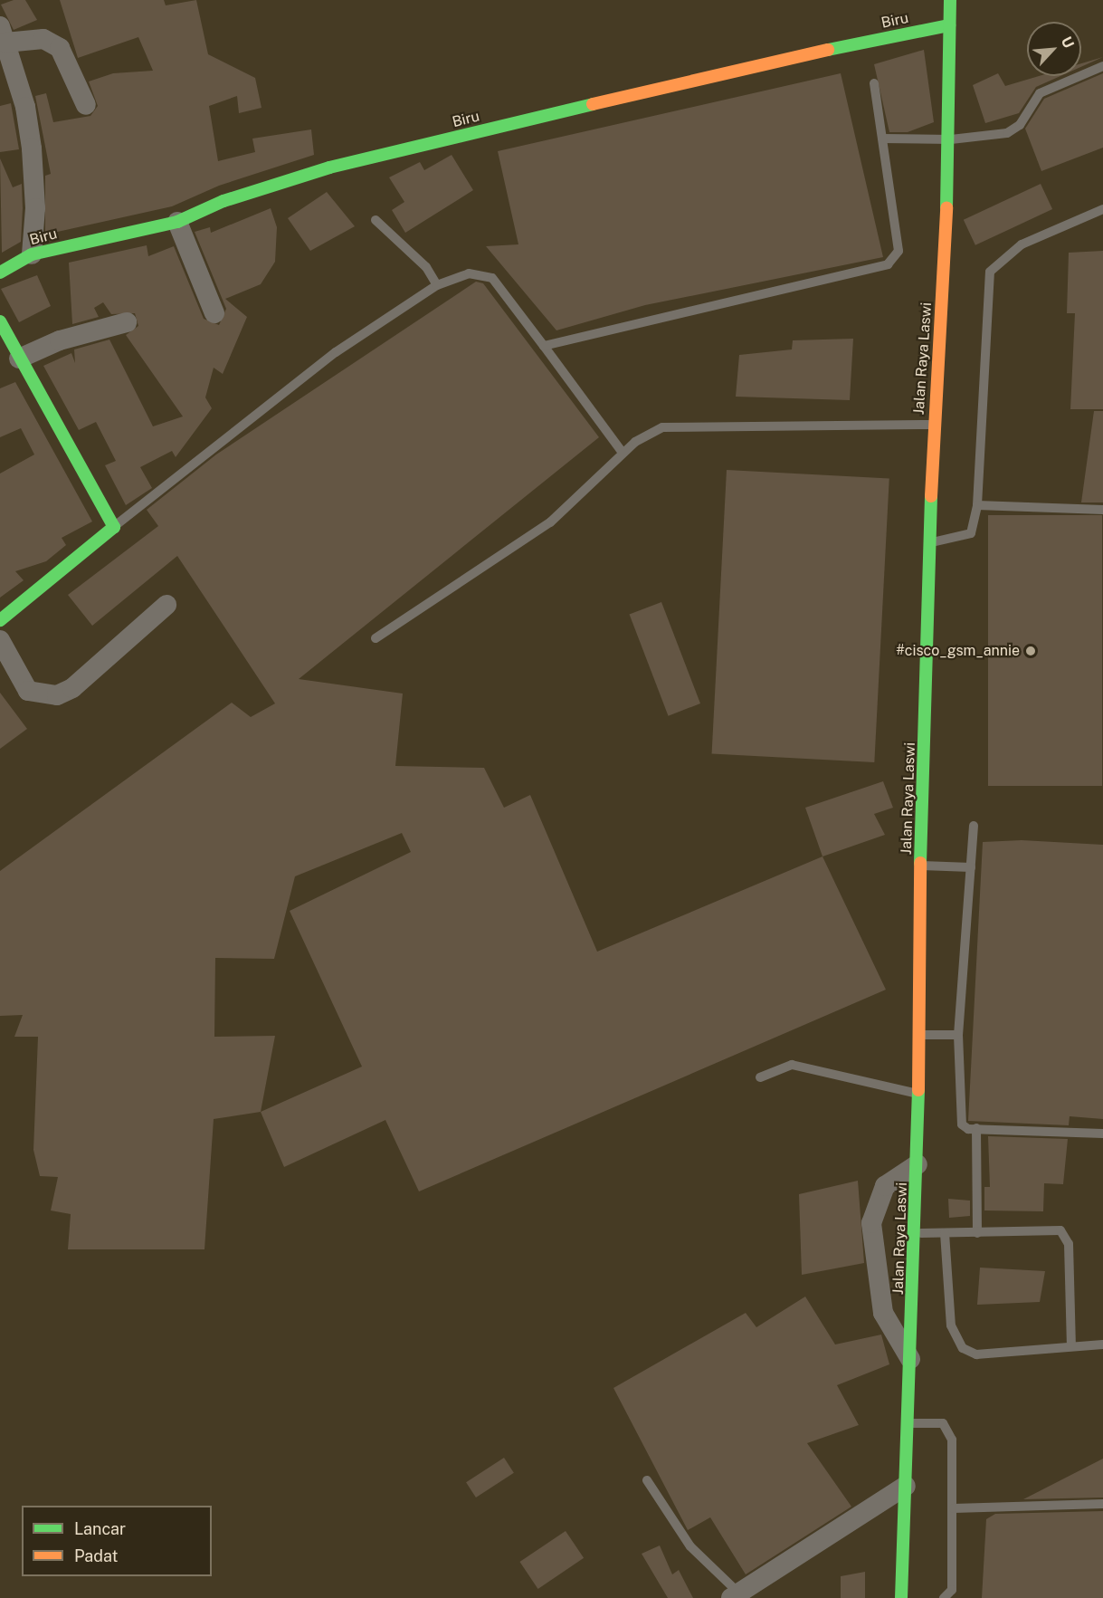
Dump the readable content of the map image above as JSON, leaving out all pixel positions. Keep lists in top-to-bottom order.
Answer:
{
  "streets": {
    "main road": ["Biru", "Jalan Raya Laswi"]
  },
  "crossings": [
    ["Biru", "Jalan Raya Laswi"]
  ],
  "places": ["#cisco_gsm_annie"],
  "legend": ["Lancar", "Padat"],
  "north": "top right"
}
